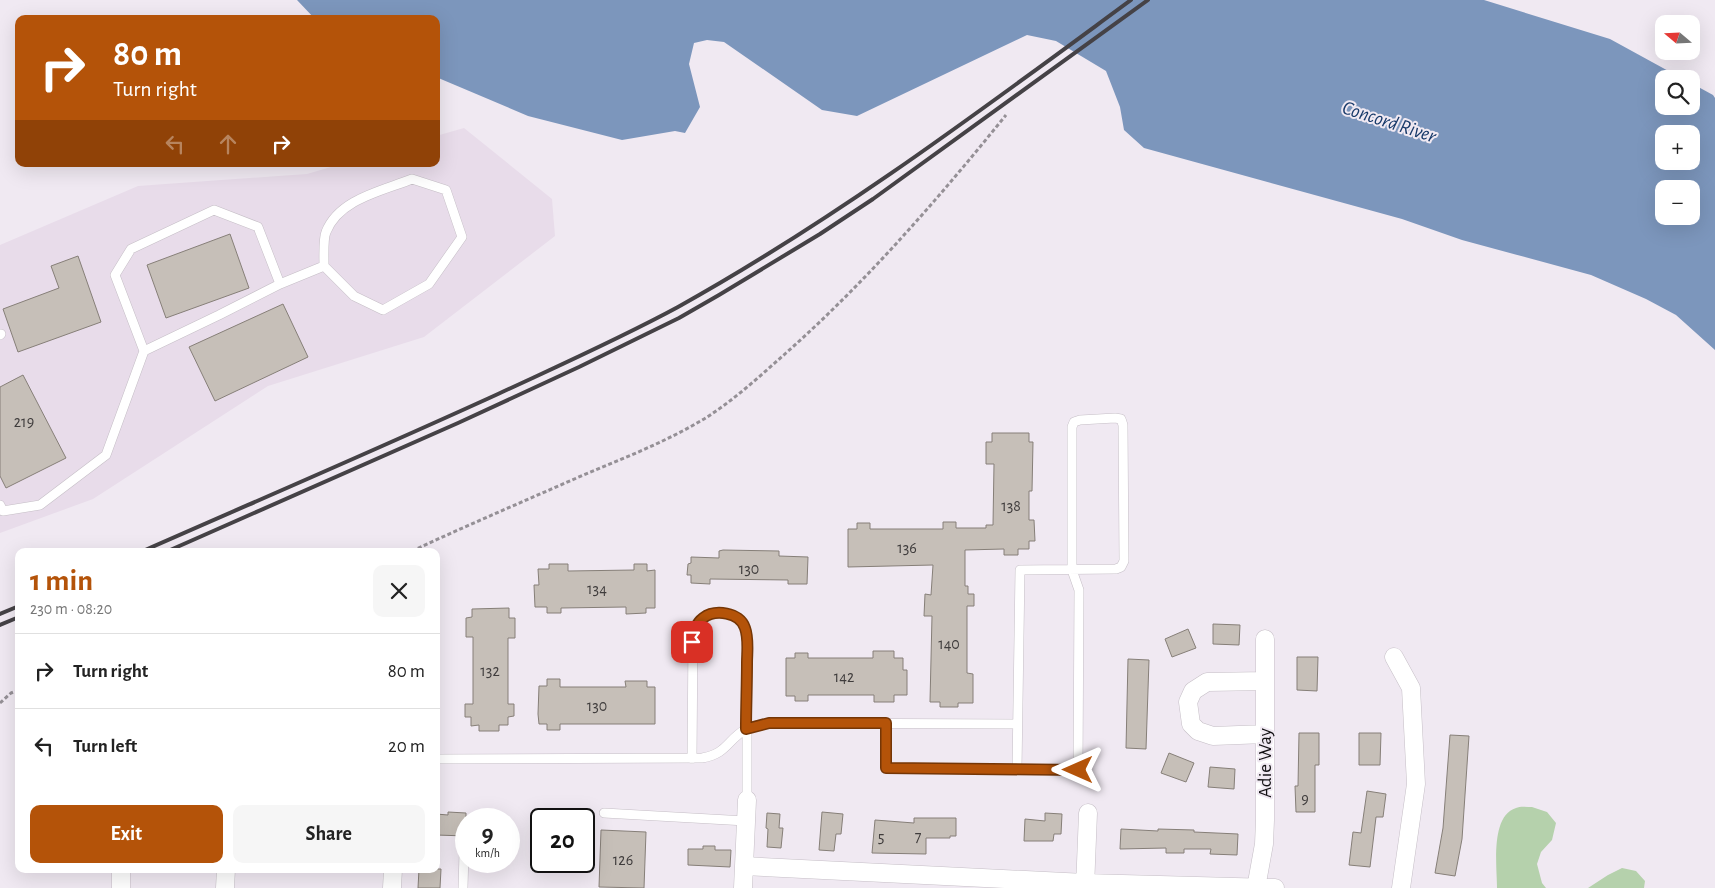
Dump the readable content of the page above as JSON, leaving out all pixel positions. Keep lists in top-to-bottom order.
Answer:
{
  "streets": {
    "street": ["Adie Way"]
  },
  "water": ["Concord River"],
  "house_numbers": [
    "219",
    "138",
    "136",
    "130",
    "134",
    "140",
    "132",
    "142",
    "130",
    "9",
    "5",
    "7",
    "126"
  ],
  "north": "left",
  "page": {
    "map_buttons": ["+", "−"],
    "turn": ["80 m", "Turn right"],
    "heading": ["1 min", "230 m · 08:20"],
    "list": [
      {
        "name": "Turn right",
        "value": "80 m"
      },
      {
        "name": "Turn left",
        "value": "20 m"
      }
    ],
    "buttons": ["Exit", "Share"],
    "speed": "9 km/h",
    "limit": "20"
  }
}
